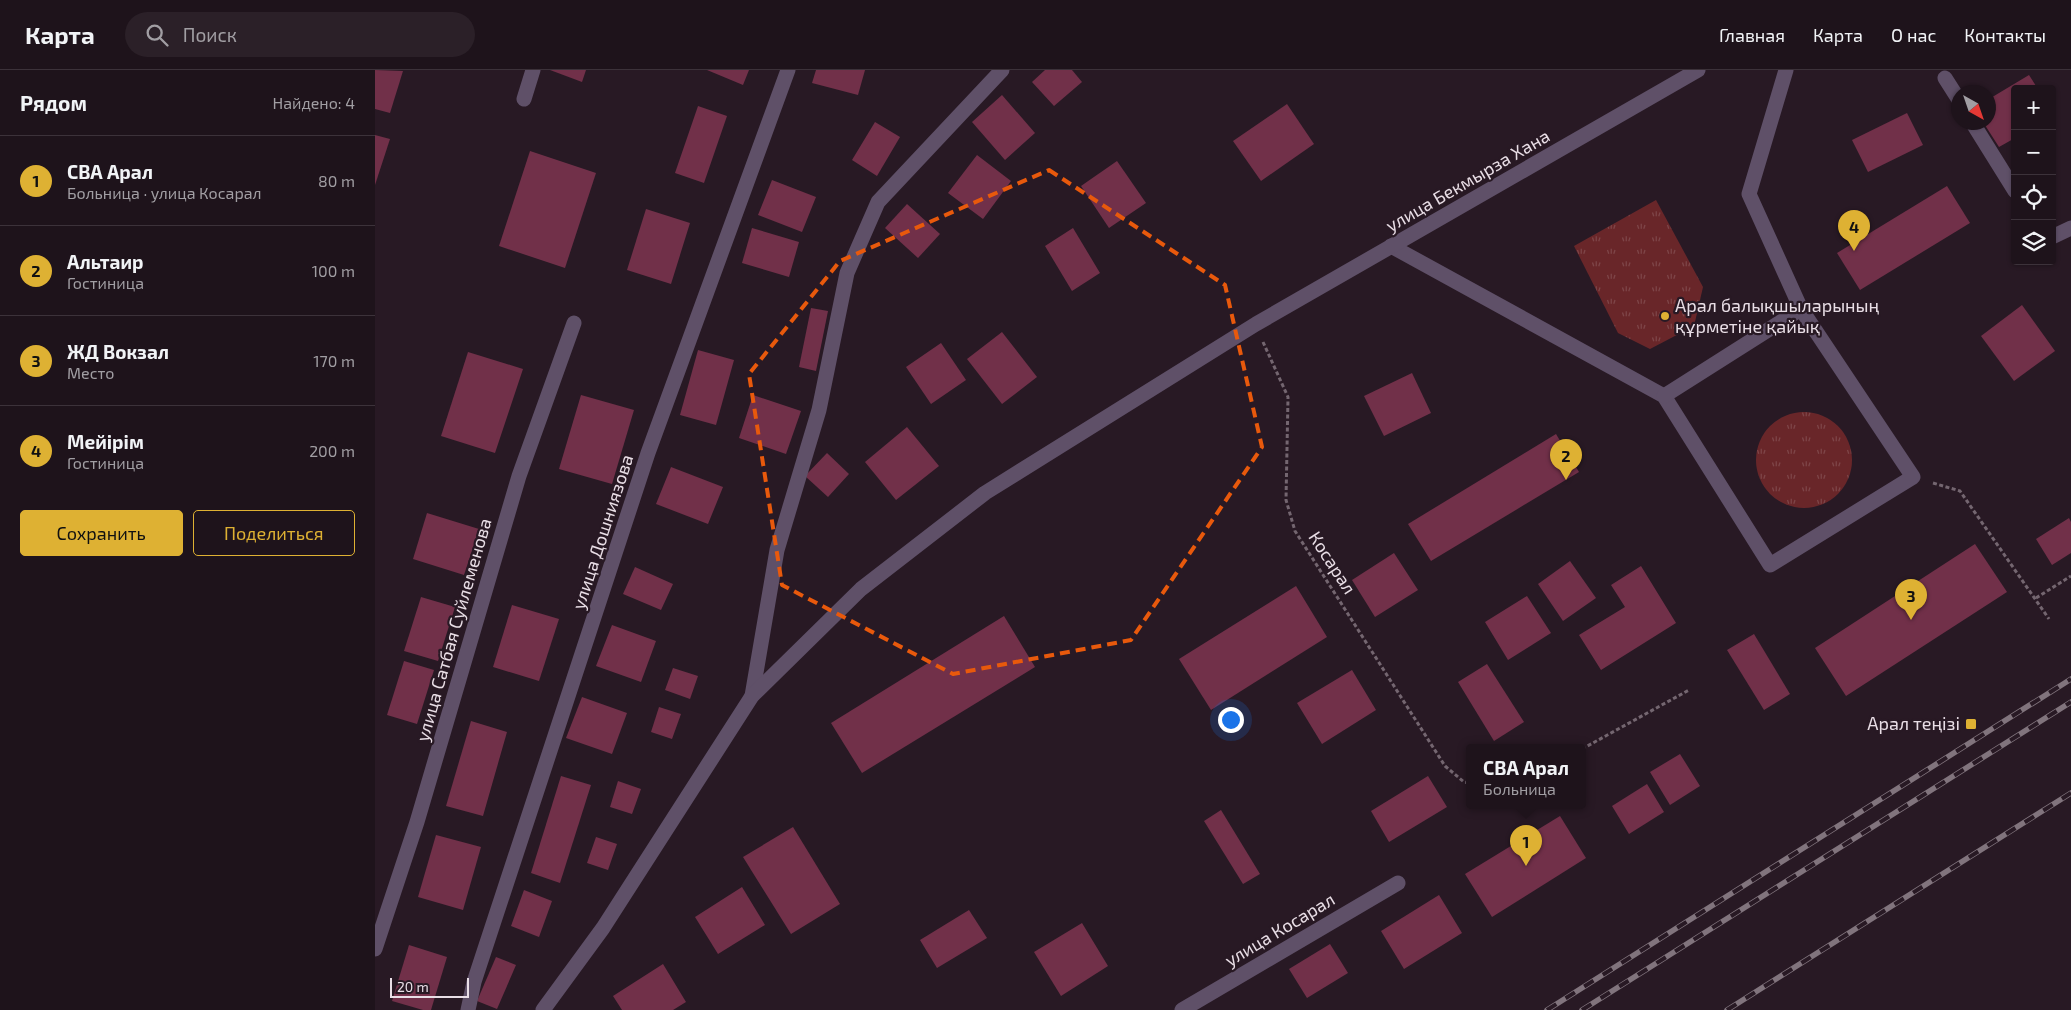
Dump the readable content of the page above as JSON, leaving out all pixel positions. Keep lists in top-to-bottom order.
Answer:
{
  "streets": {
    "street": [
      "улица Бекмырза Хана",
      "улица Дошниязова",
      "улица Сатбая Суйлеменова",
      "улица Косарал"
    ],
    "path": ["Косарал"]
  },
  "crossings": [
    ["улица Бекмырза Хана", "Косарал"]
  ],
  "places": {
    "other": ["Арал балықшыларының құрметіне қайық"],
    "transit": ["Арал теңізі"]
  },
  "scale_bar": "20 m",
  "north": "bottom right",
  "page": {
    "header": "Карта",
    "search": "Поиск",
    "nav": [
      "Главная",
      "Карта",
      "О нас",
      "Контакты"
    ],
    "heading": ["Рядом", "Найдено: 4"],
    "map_buttons": ["+", "−"],
    "list": [
      {
        "mark": "1",
        "name": "СВА Арал",
        "note": "Больница · улица Косарал",
        "value": "80 m"
      },
      {
        "mark": "2",
        "name": "Альтаир",
        "note": "Гостиница",
        "value": "100 m"
      },
      {
        "mark": "3",
        "name": "ЖД Вокзал",
        "note": "Место",
        "value": "170 m"
      },
      {
        "mark": "4",
        "name": "Мейірім",
        "note": "Гостиница",
        "value": "200 m"
      }
    ],
    "pins": [
      "4",
      "2",
      "3",
      "1"
    ],
    "buttons": ["Сохранить", "Поделиться"],
    "popup": ["СВА Арал", "Больница"],
    "scale": "20 m"
  }
}
